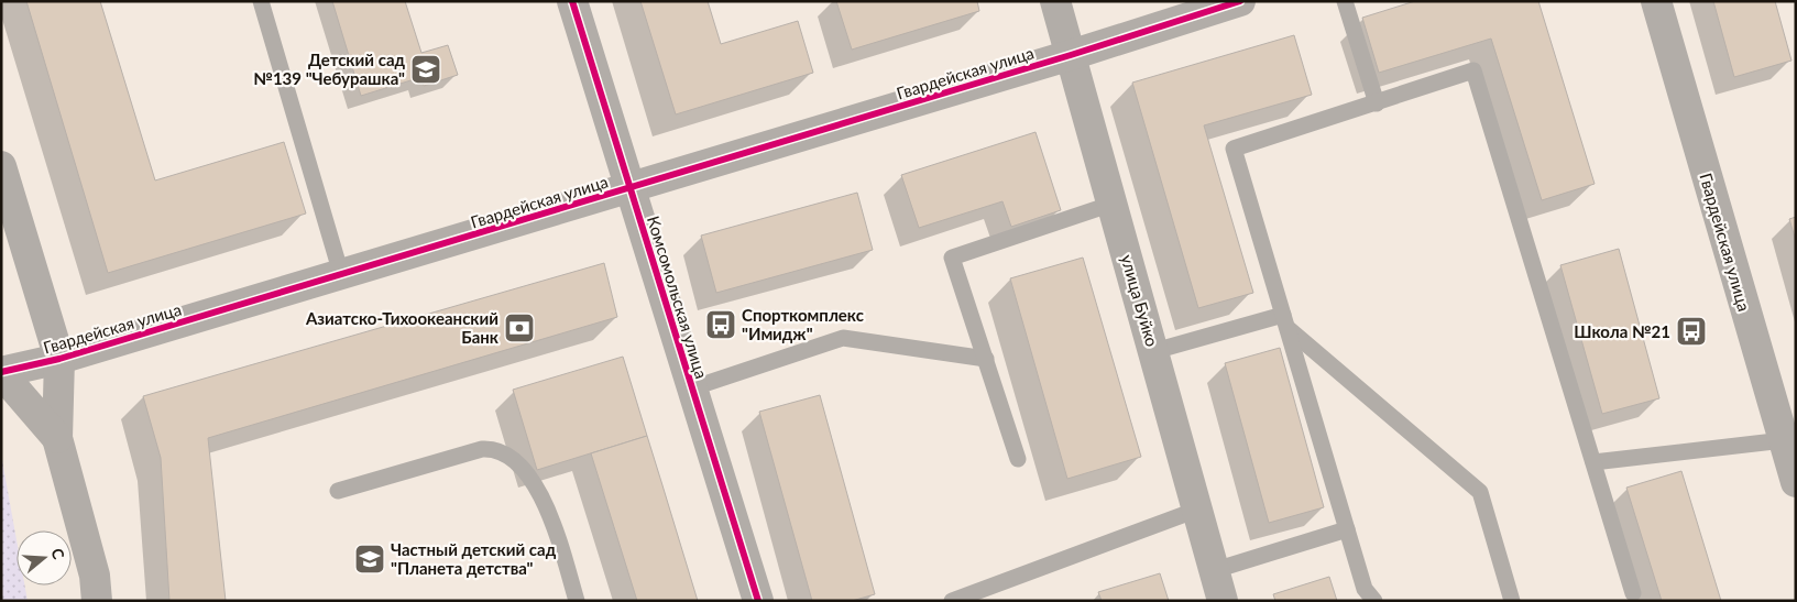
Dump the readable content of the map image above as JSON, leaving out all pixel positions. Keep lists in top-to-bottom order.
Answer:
{
  "streets": {
    "street": ["Гвардейская улица", "Комсомольская улица", "улица Буйко"]
  },
  "crossings": [
    ["Гвардейская улица", "Комсомольская улица"],
    ["Гвардейская улица", "улица Буйко"]
  ],
  "places": {
    "school or university": ["Детский сад №139 \"Чебурашка\"", "Частный детский сад \"Планета детства\""],
    "bus stop": ["Спорткомплекс \"Имидж\"", "Школа №21"],
    "bank": ["Азиатско-Тихоокеанский Банк"]
  },
  "north": "right"
}
